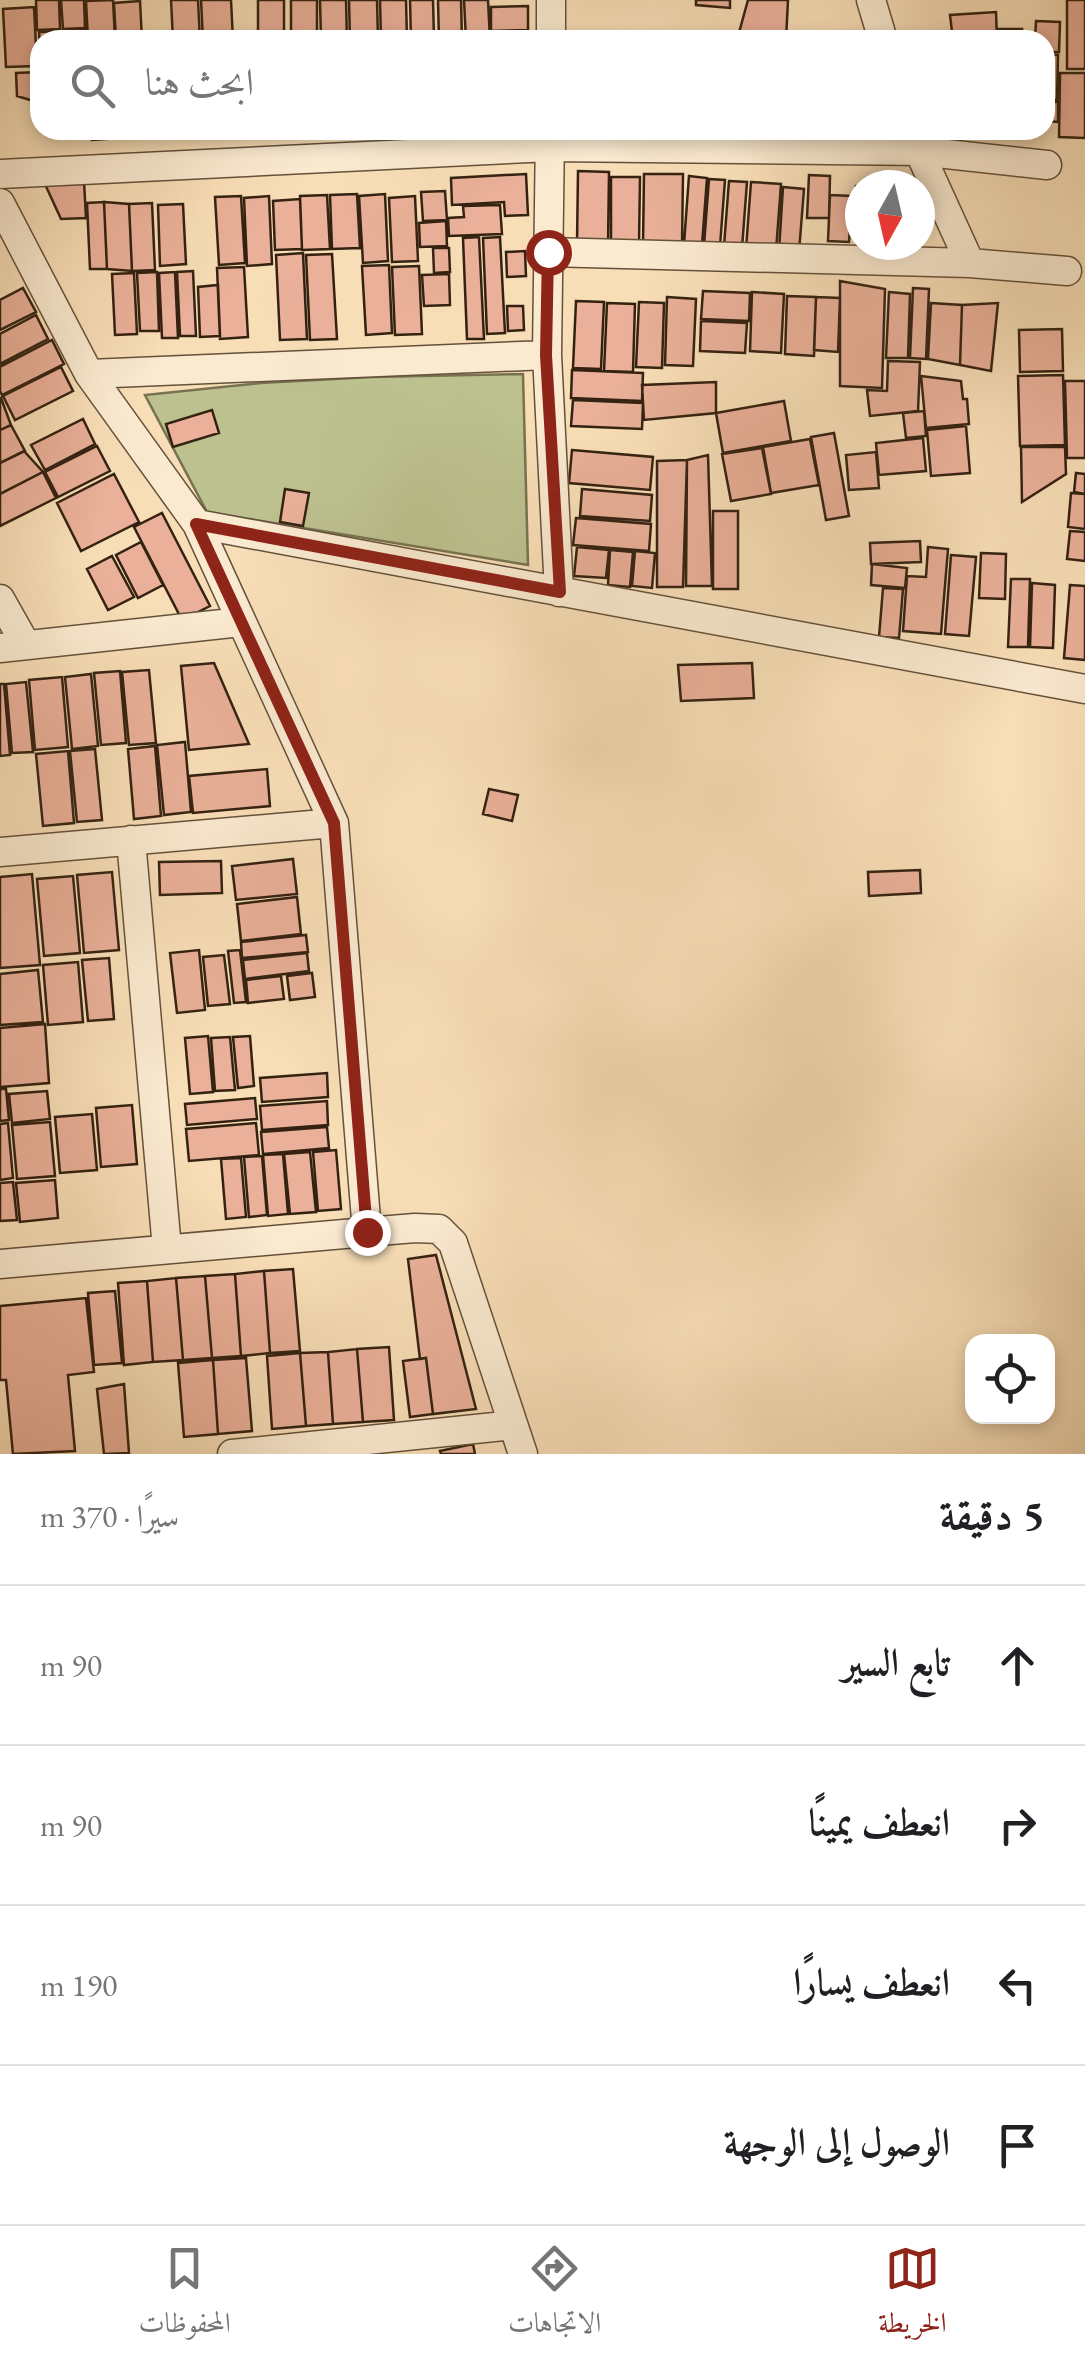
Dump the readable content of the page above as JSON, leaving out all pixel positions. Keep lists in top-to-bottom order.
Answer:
{
  "north": "bottom",
  "page": {
    "search": "ابحث هنا",
    "heading": ["5 دقيقة", "سيرًا · 370 m"],
    "list": [
      ["تابع السير", "90 m"],
      ["انعطف يمينًا", "90 m"],
      ["انعطف يسارًا", "190 m"],
      "الوصول إلى الوجهة"
    ],
    "nav": ["الخريطة", "الاتجاهات", "المحفوظات"]
  }
}
